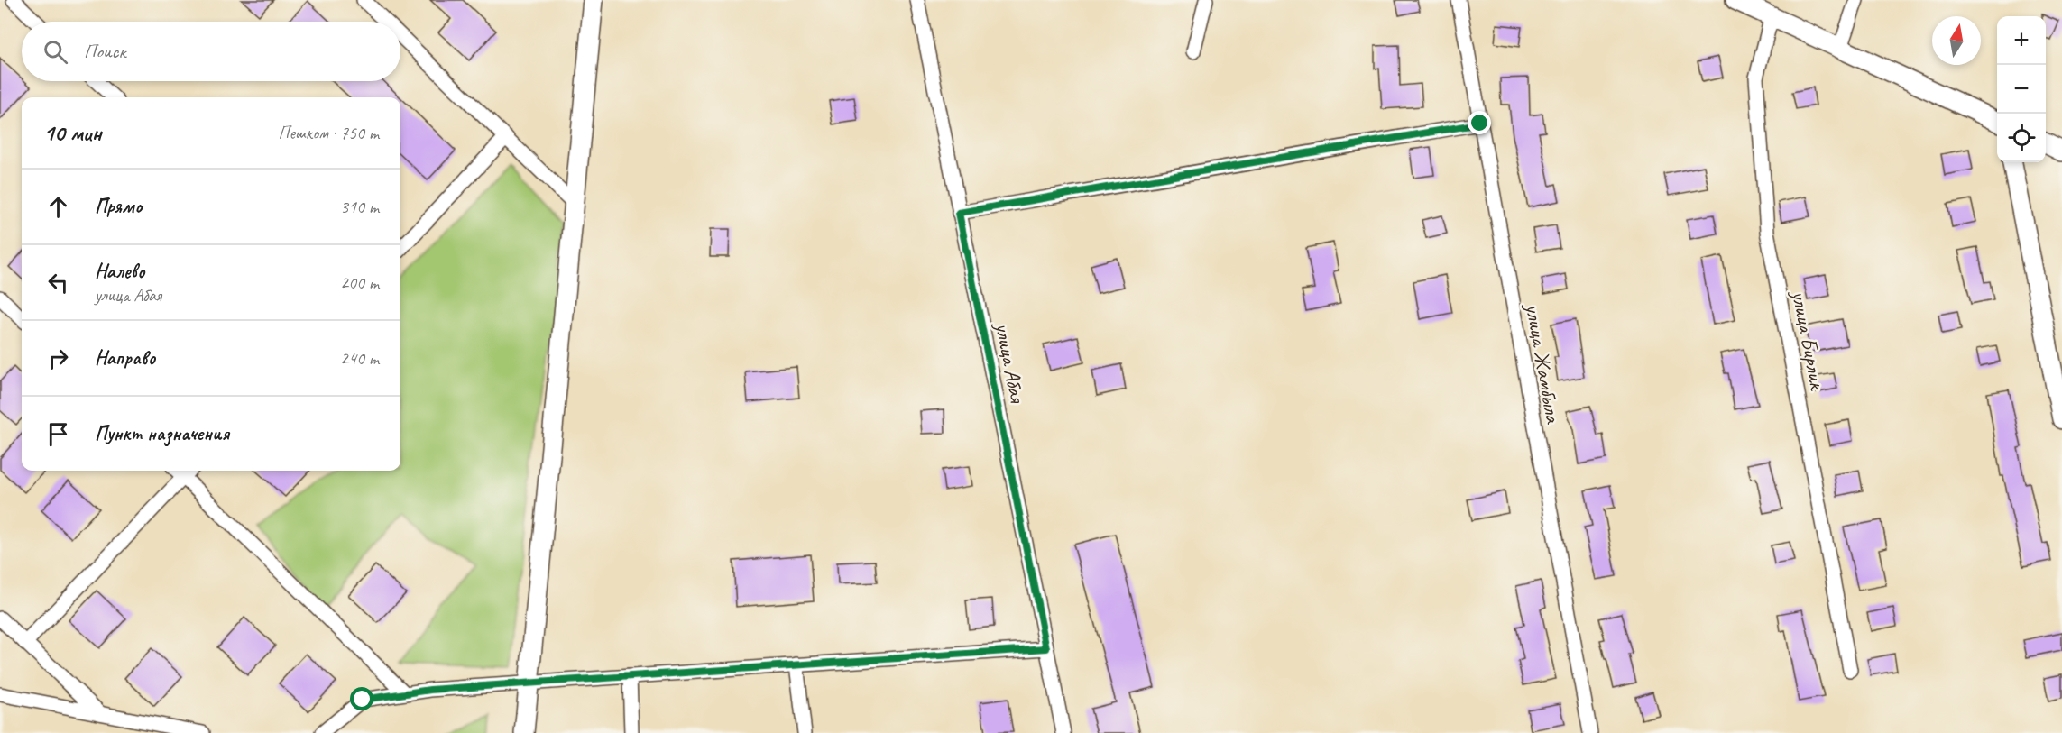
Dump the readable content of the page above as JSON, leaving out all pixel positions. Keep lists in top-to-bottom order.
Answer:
{
  "streets": {
    "street": ["улица Бирлик", "улица Абая", "улица Жамбыла"]
  },
  "north": "top",
  "page": {
    "map_buttons": ["+", "−"],
    "search": "Поиск",
    "heading": ["10 мин", "Пешком · 750 m"],
    "list": [
      ["Прямо", "310 m"],
      ["Налево", "улица Абая", "200 m"],
      ["Направо", "240 m"],
      "Пункт назначения"
    ]
  }
}
